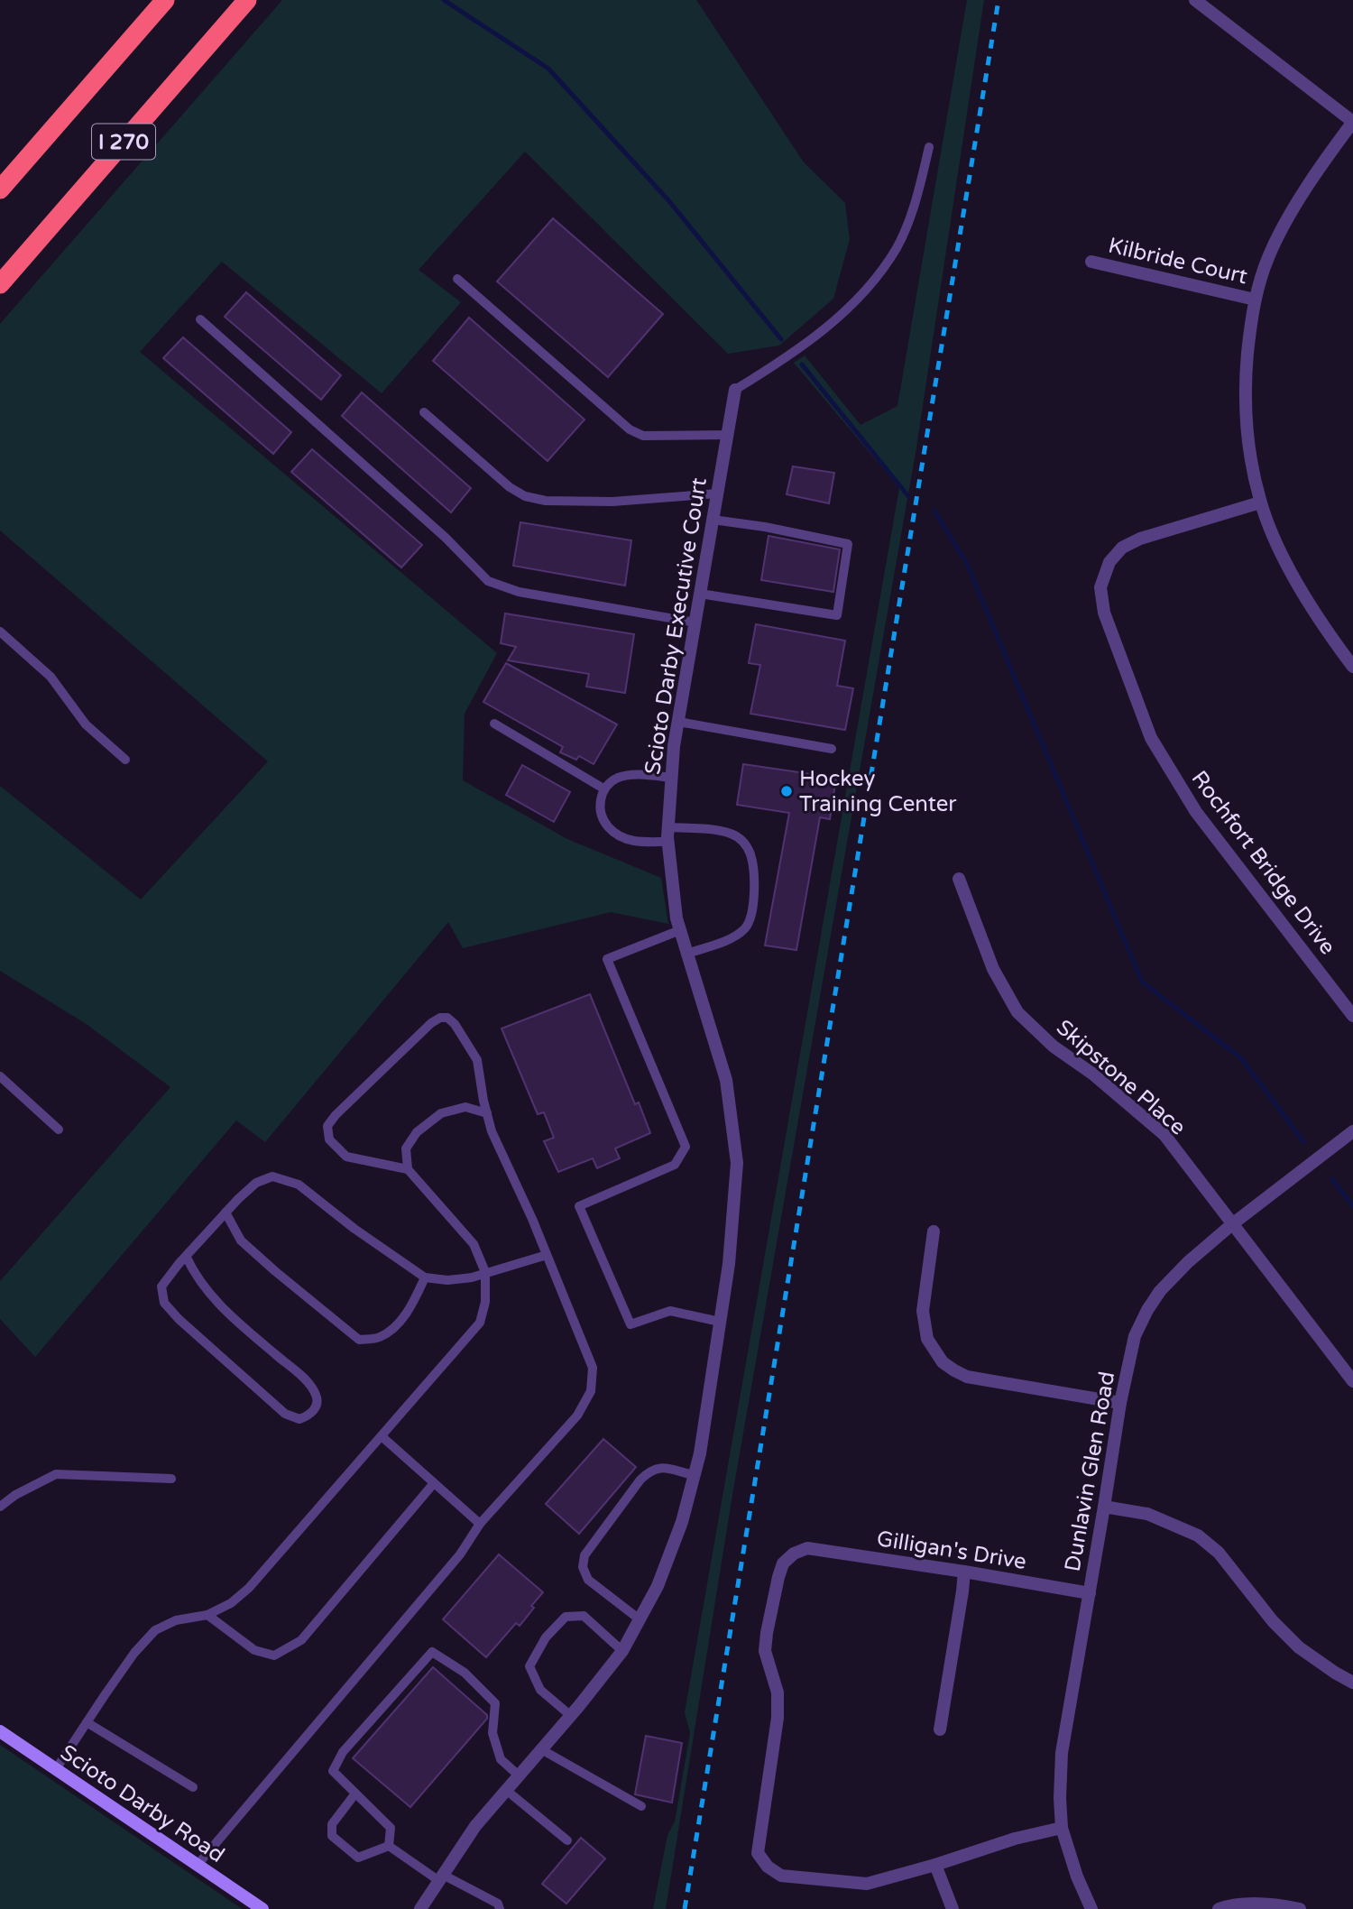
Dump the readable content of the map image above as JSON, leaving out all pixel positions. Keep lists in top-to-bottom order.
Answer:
{
  "streets": {
    "highway": ["I 270"],
    "main road": ["Scioto Darby Road"],
    "street": [
      "Kilbride Court",
      "Scioto Darby Executive Court",
      "Rochfort Bridge Drive",
      "Skipstone Place",
      "Dunlavin Glen Road",
      "Gilligan's Drive"
    ]
  },
  "crossings": [
    ["Skipstone Place", "Dunlavin Glen Road"],
    ["Dunlavin Glen Road", "Gilligan's Drive"]
  ],
  "places": ["Hockey Training Center"]
}
